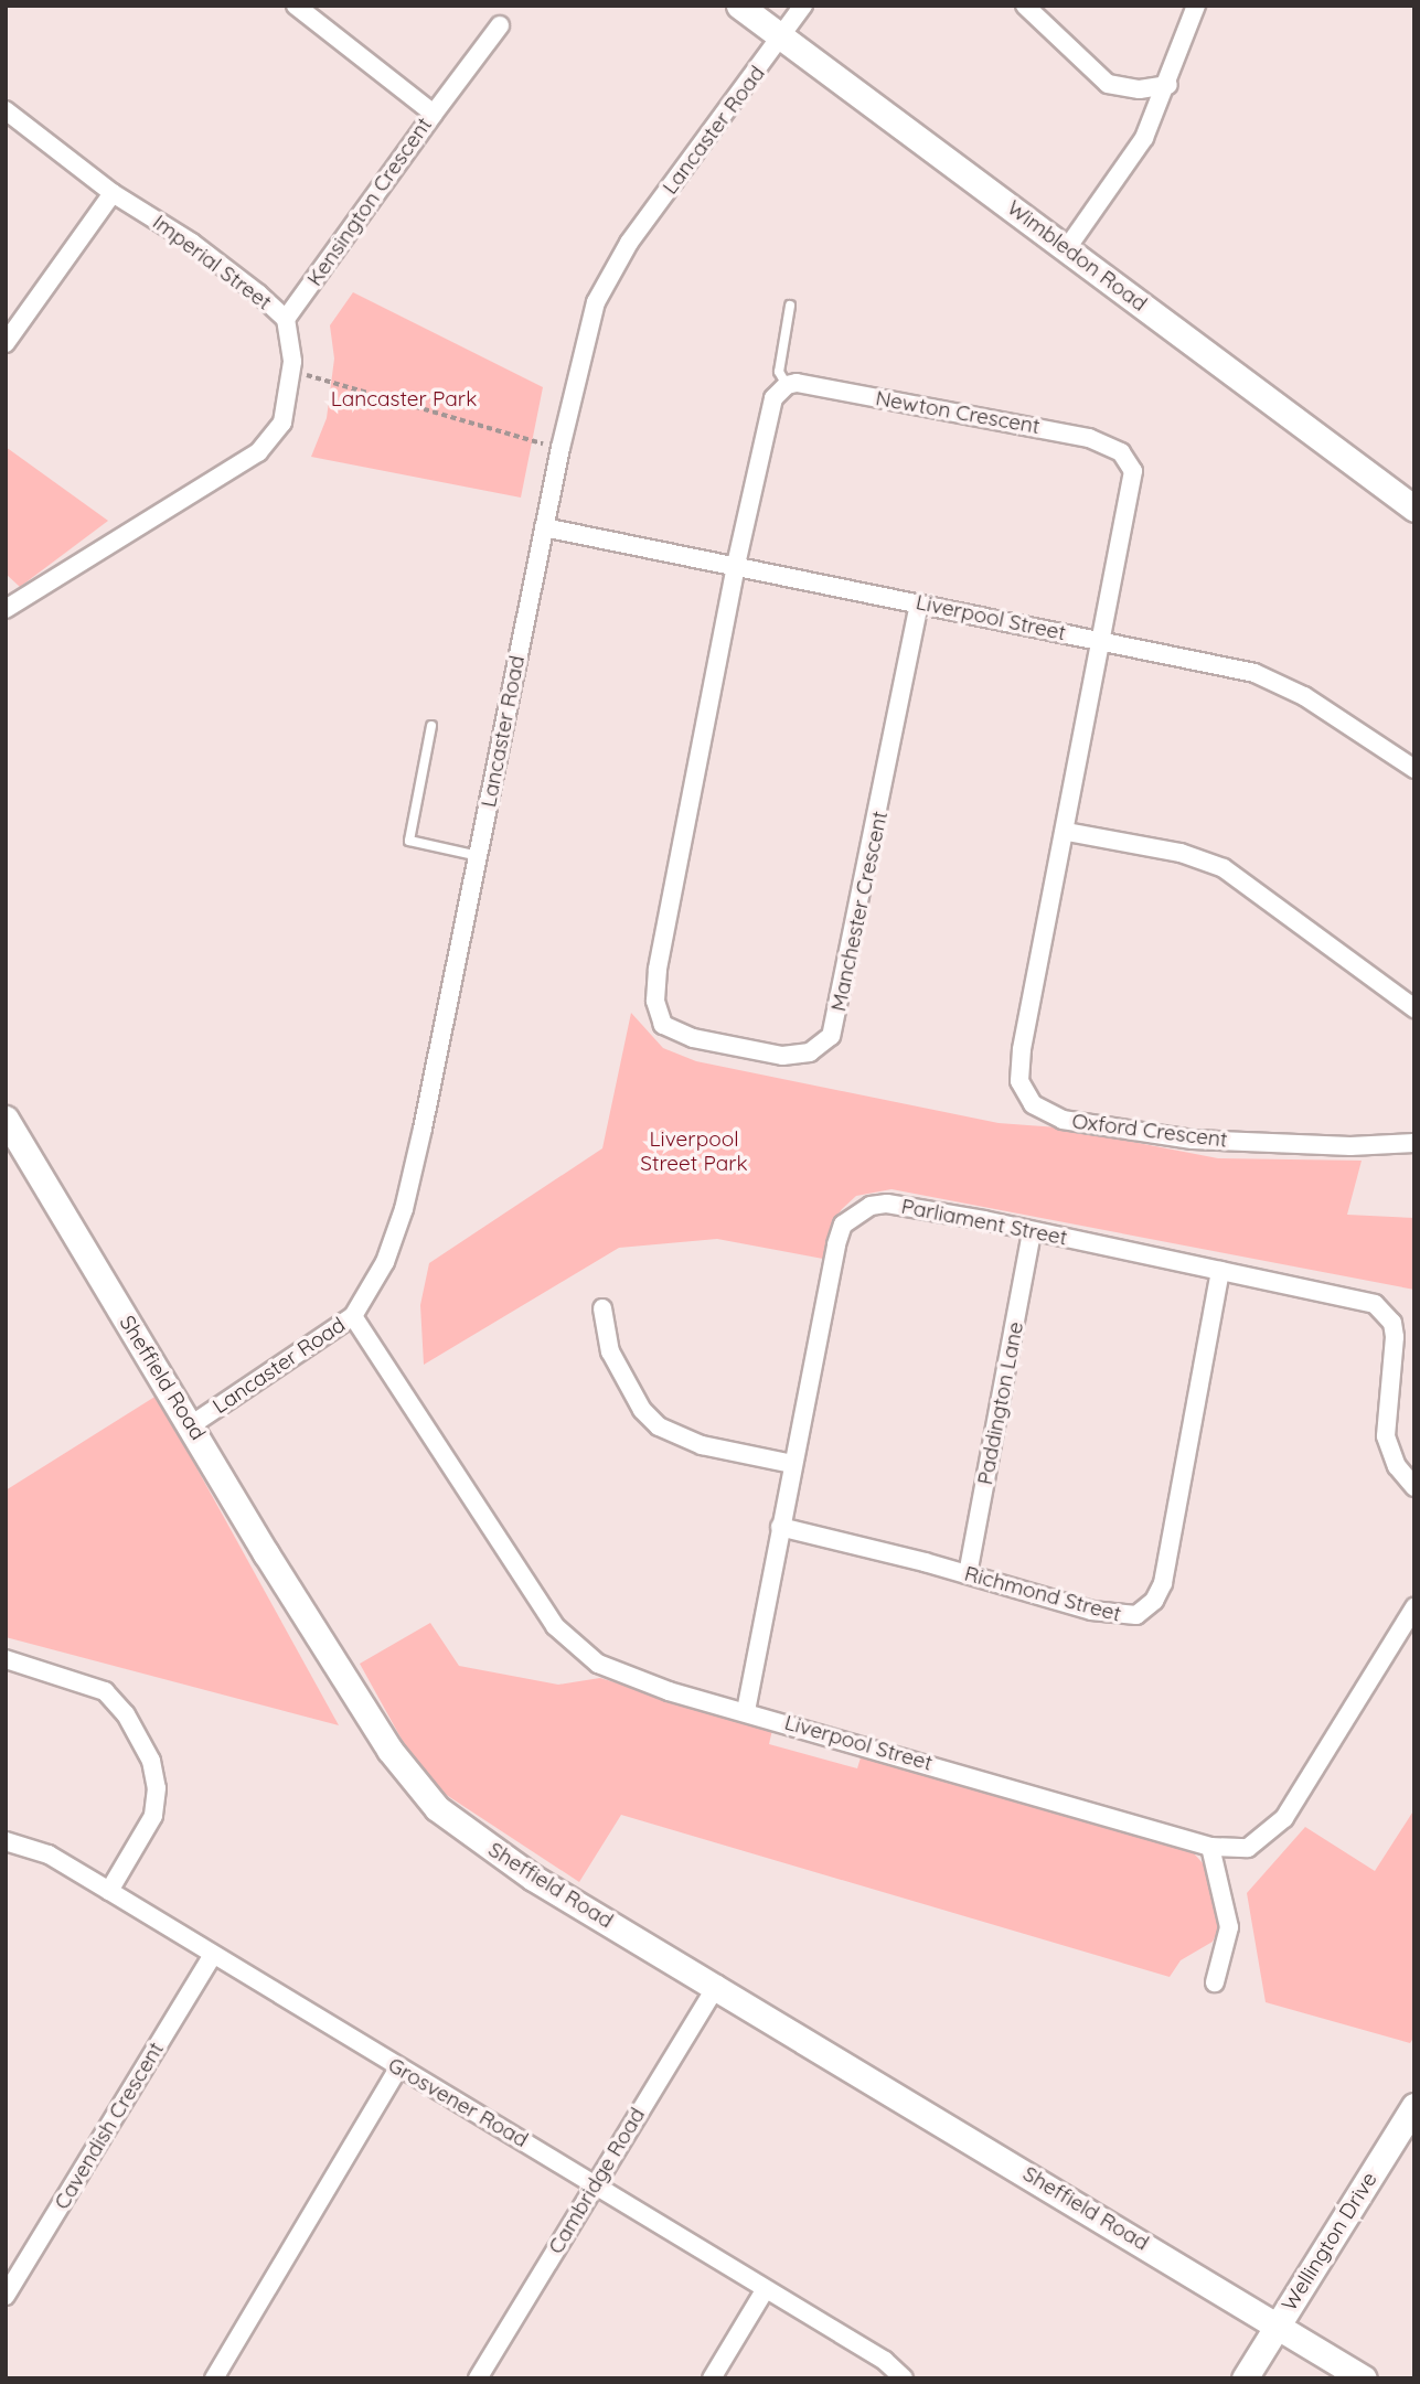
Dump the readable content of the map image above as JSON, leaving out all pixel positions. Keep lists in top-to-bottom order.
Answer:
{
  "streets": {
    "street": [
      "Lancaster Road",
      "Kensington Crescent",
      "Wimbledon Road",
      "Imperial Street",
      "Newton Crescent",
      "Liverpool Street",
      "Manchester Crescent",
      "Oxford Crescent",
      "Parliament Street",
      "Sheffield Road",
      "Paddington Lane",
      "Richmond Street",
      "Grosvener Road",
      "Cavendish Crescent",
      "Cambridge Road",
      "Wellington Drive"
    ]
  },
  "crossings": [
    ["Lancaster Road", "Wimbledon Road"],
    ["Lancaster Road", "Liverpool Street"],
    ["Lancaster Road", "Sheffield Road"],
    ["Kensington Crescent", "Imperial Street"],
    ["Newton Crescent", "Liverpool Street"],
    ["Newton Crescent", "Oxford Crescent"],
    ["Liverpool Street", "Manchester Crescent"],
    ["Liverpool Street", "Oxford Crescent"],
    ["Liverpool Street", "Parliament Street"],
    ["Parliament Street", "Paddington Lane"],
    ["Parliament Street", "Richmond Street"],
    ["Sheffield Road", "Cambridge Road"],
    ["Sheffield Road", "Wellington Drive"],
    ["Paddington Lane", "Richmond Street"],
    ["Grosvener Road", "Cavendish Crescent"],
    ["Grosvener Road", "Cambridge Road"]
  ],
  "parks": ["Lancaster Park", "Liverpool Street Park"]
}
